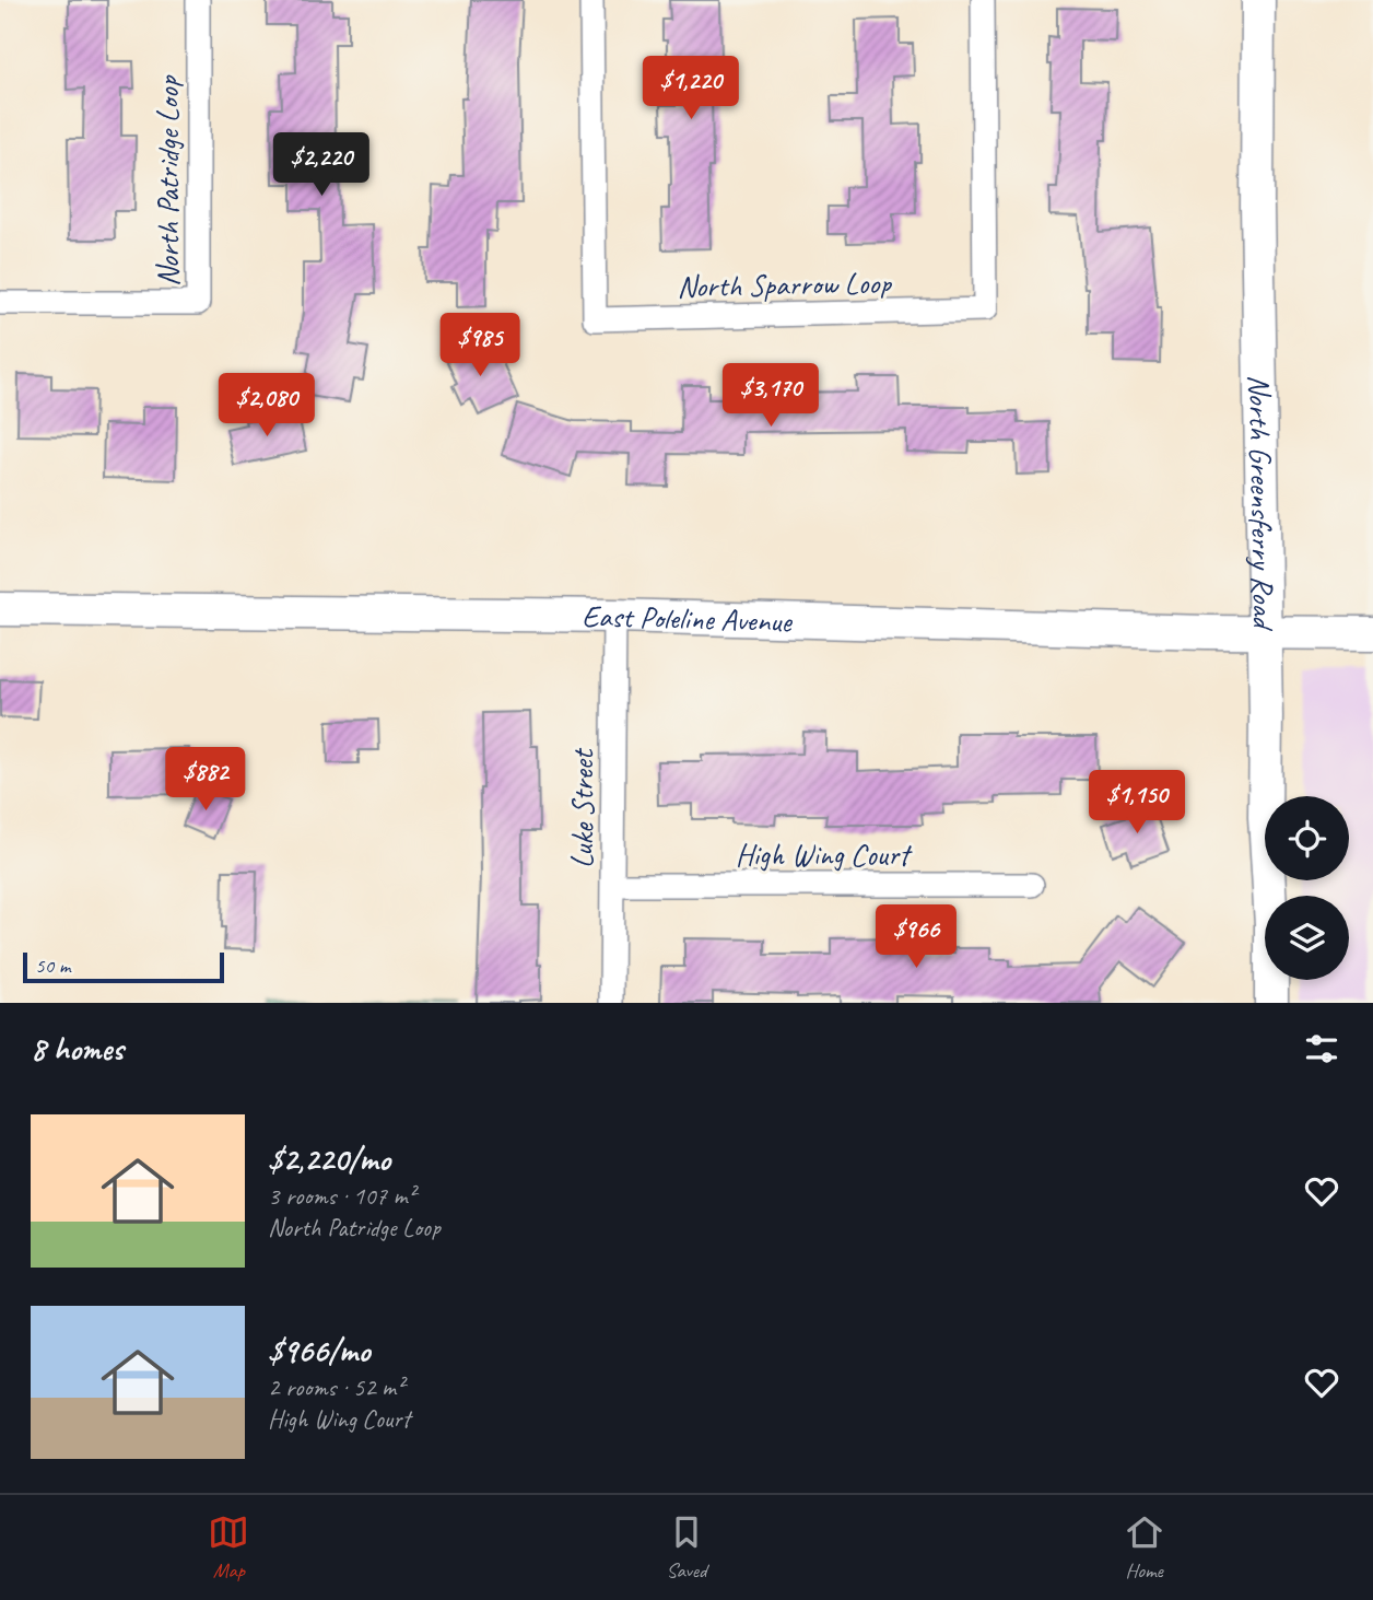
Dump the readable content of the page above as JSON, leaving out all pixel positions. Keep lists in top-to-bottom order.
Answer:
{
  "streets": {
    "main road": ["North Greensferry Road", "East Poleline Avenue"],
    "street": [
      "North Patridge Loop",
      "North Sparrow Loop",
      "Luke Street",
      "High Wing Court"
    ]
  },
  "crossings": [
    ["North Greensferry Road", "East Poleline Avenue"],
    ["East Poleline Avenue", "Luke Street"],
    ["Luke Street", "High Wing Court"]
  ],
  "scale_bar": "50 m",
  "page": {
    "price": [
      "$1,220",
      "$2,220",
      "$985",
      "$3,170",
      "$2,080",
      "$882",
      "$1,150",
      "$966"
    ],
    "scale": "50 m",
    "heading": "8 homes",
    "list": [
      {
        "name": "$2,220/mo",
        "note": "3 rooms · 107 m² · North Patridge Loop"
      },
      {
        "name": "$966/mo",
        "note": "2 rooms · 52 m² · High Wing Court"
      }
    ],
    "tabs": ["Map", "Saved", "Home"]
  }
}
